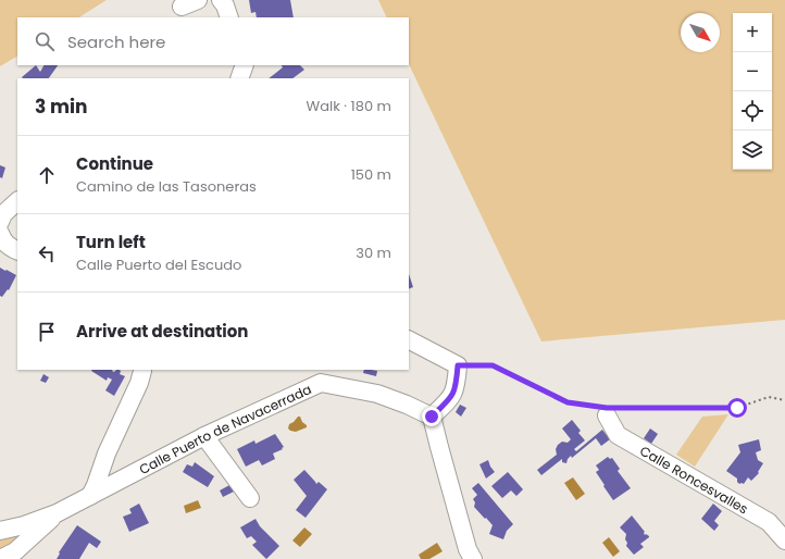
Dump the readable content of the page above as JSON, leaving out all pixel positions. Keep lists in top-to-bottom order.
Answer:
{
  "streets": {
    "street": ["Calle Puerto de Navacerrada", "Calle Roncesvalles"]
  },
  "north": "bottom right",
  "page": {
    "map_buttons": ["+", "−"],
    "search": "Search here",
    "heading": ["3 min", "Walk · 180 m"],
    "list": [
      ["Continue", "Camino de las Tasoneras", "150 m"],
      ["Turn left", "Calle Puerto del Escudo", "30 m"],
      "Arrive at destination"
    ]
  }
}
